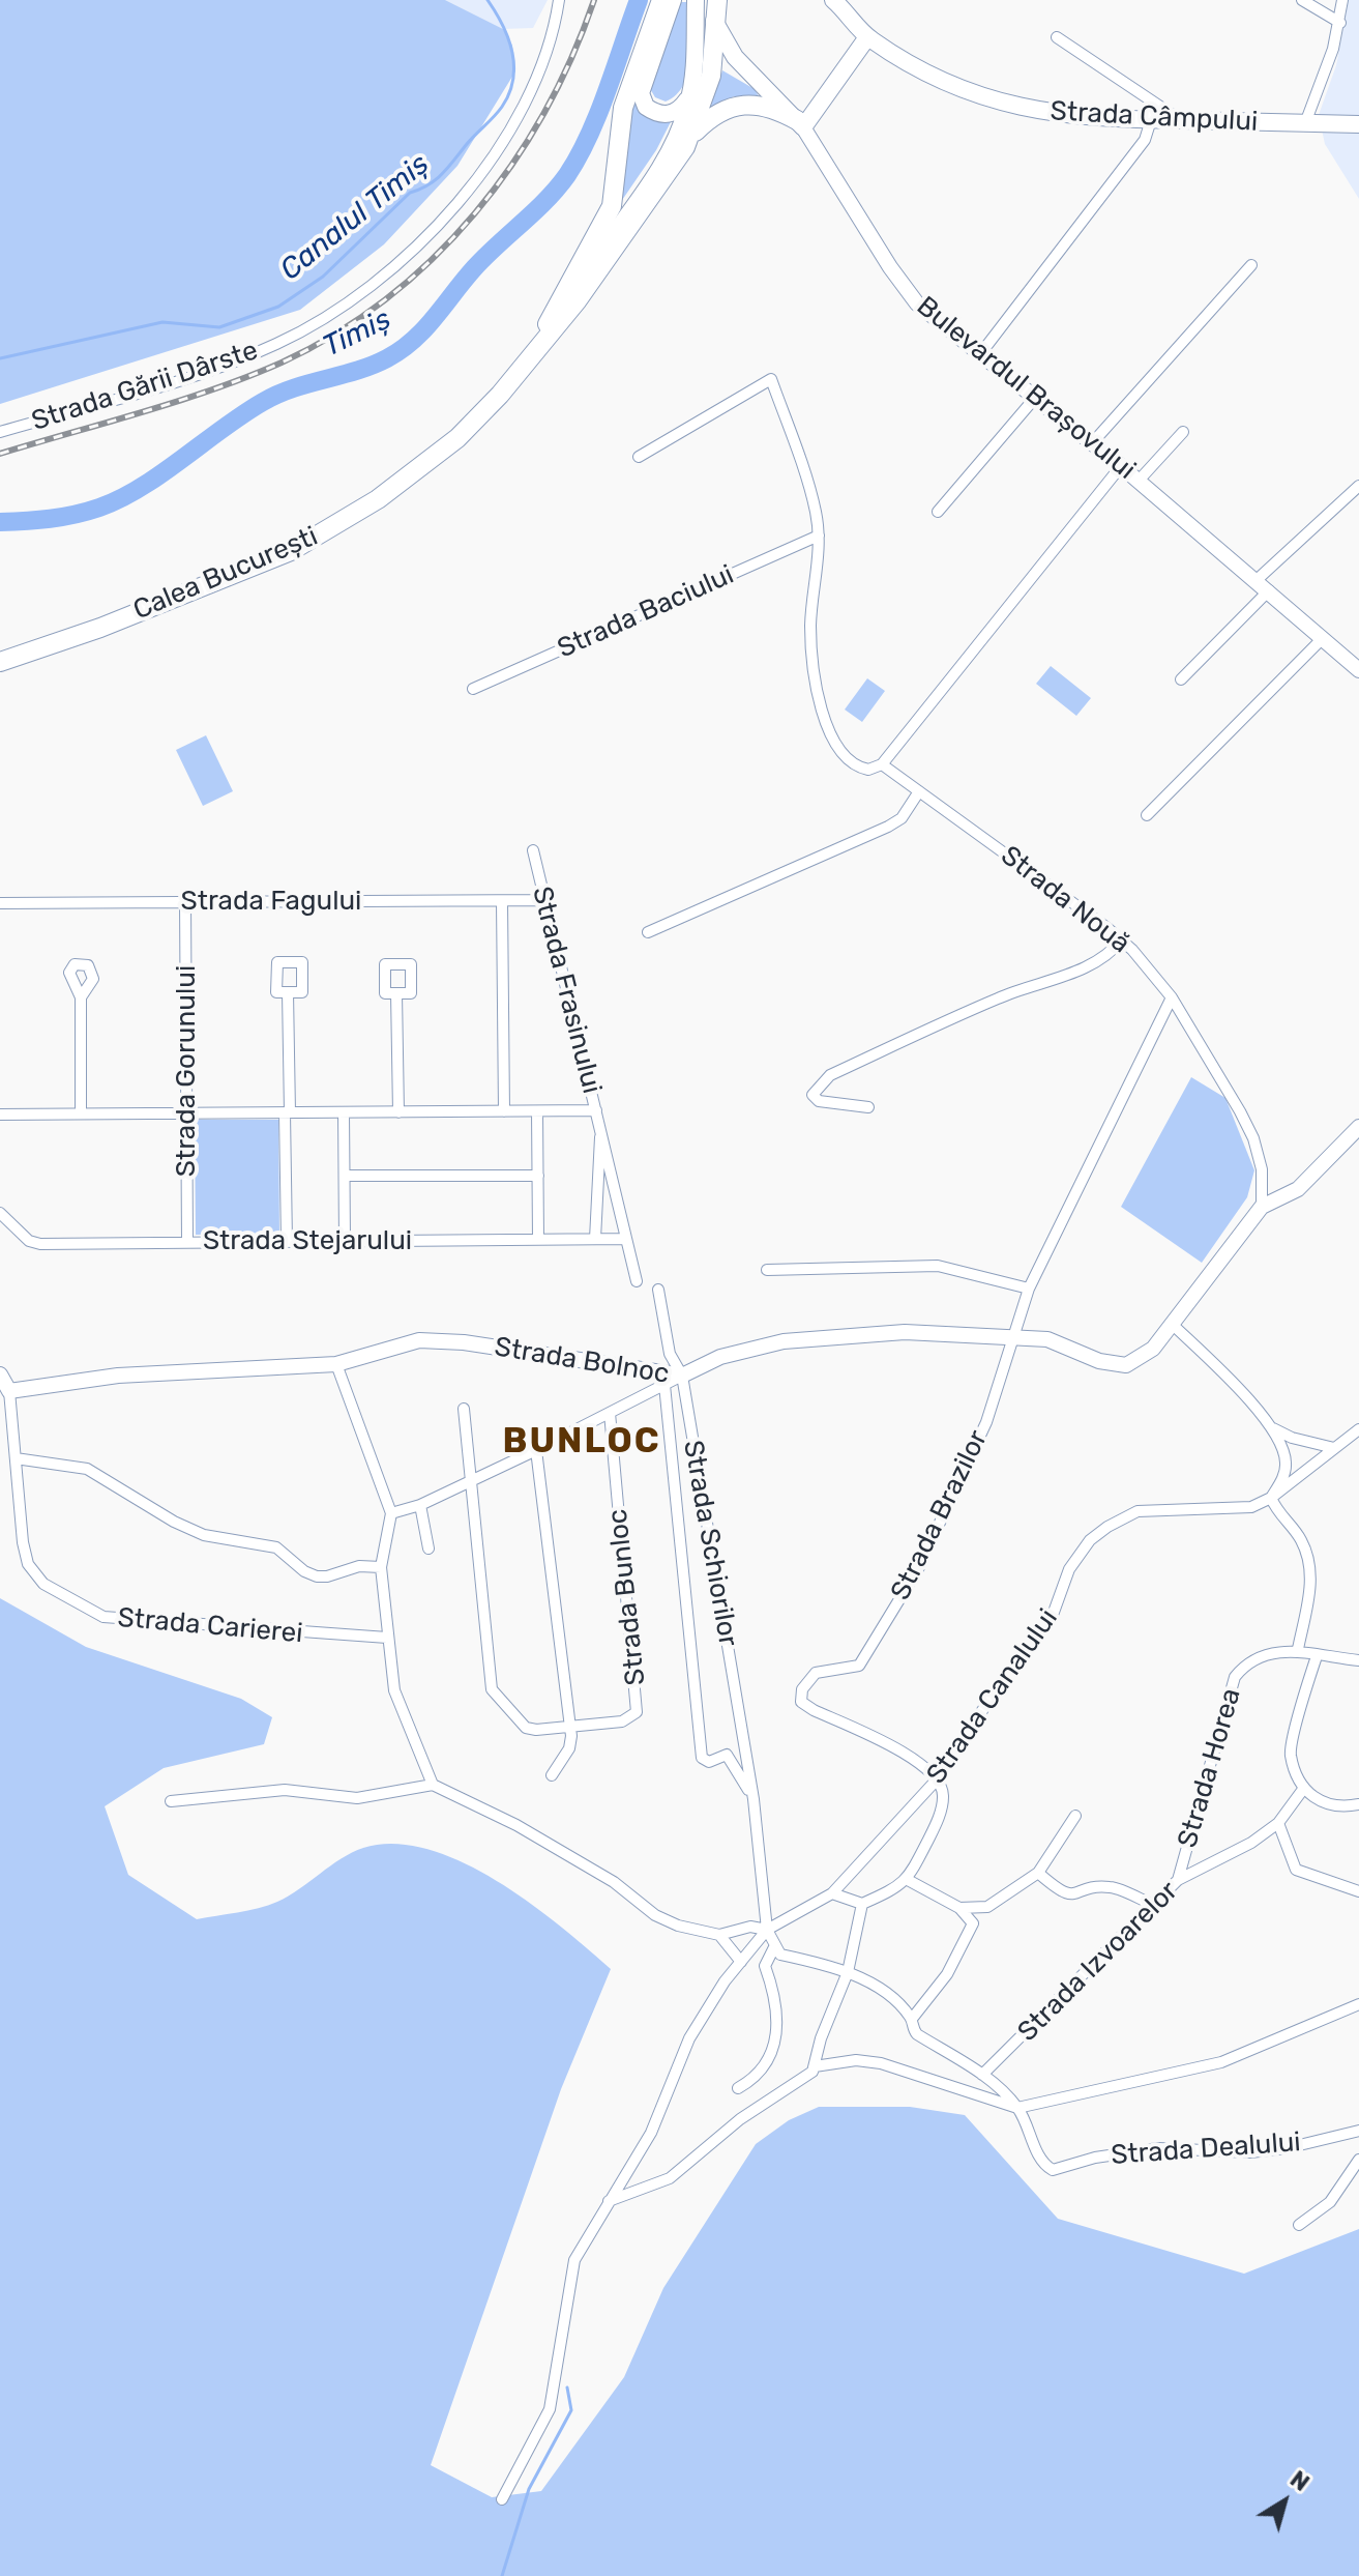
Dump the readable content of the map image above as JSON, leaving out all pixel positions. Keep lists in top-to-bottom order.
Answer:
{
  "streets": {
    "highway": ["Calea București"],
    "main road": ["Strada Câmpului", "Bulevardul Brașovului"],
    "street": [
      "Strada Gării Dârste",
      "Strada Baciului",
      "Strada Nouă",
      "Strada Fagului",
      "Strada Frasinului",
      "Strada Gorunului",
      "Strada Stejarului",
      "Strada Bolnoc",
      "Strada Brazilor",
      "Strada Schiorilor",
      "Strada Bunloc",
      "Strada Carierei",
      "Strada Canalului",
      "Strada Horea",
      "Strada Izvoarelor",
      "Strada Dealului"
    ]
  },
  "crossings": [
    ["Bulevardul Brașovului", "Calea București"],
    ["Strada Baciului", "Strada Nouă"],
    ["Strada Nouă", "Strada Bolnoc"],
    ["Strada Nouă", "Strada Brazilor"],
    ["Strada Fagului", "Strada Frasinului"],
    ["Strada Fagului", "Strada Gorunului"],
    ["Strada Frasinului", "Strada Stejarului"],
    ["Strada Gorunului", "Strada Stejarului"],
    ["Strada Bolnoc", "Strada Brazilor"],
    ["Strada Bolnoc", "Strada Schiorilor"],
    ["Strada Bolnoc", "Strada Carierei"],
    ["Strada Brazilor", "Strada Canalului"],
    ["Strada Schiorilor", "Strada Canalului"],
    ["Strada Horea", "Strada Izvoarelor"]
  ],
  "districts": ["BUNLOC"],
  "water": ["Canalul Timiș", "Timiș"],
  "north": "top right"
}
